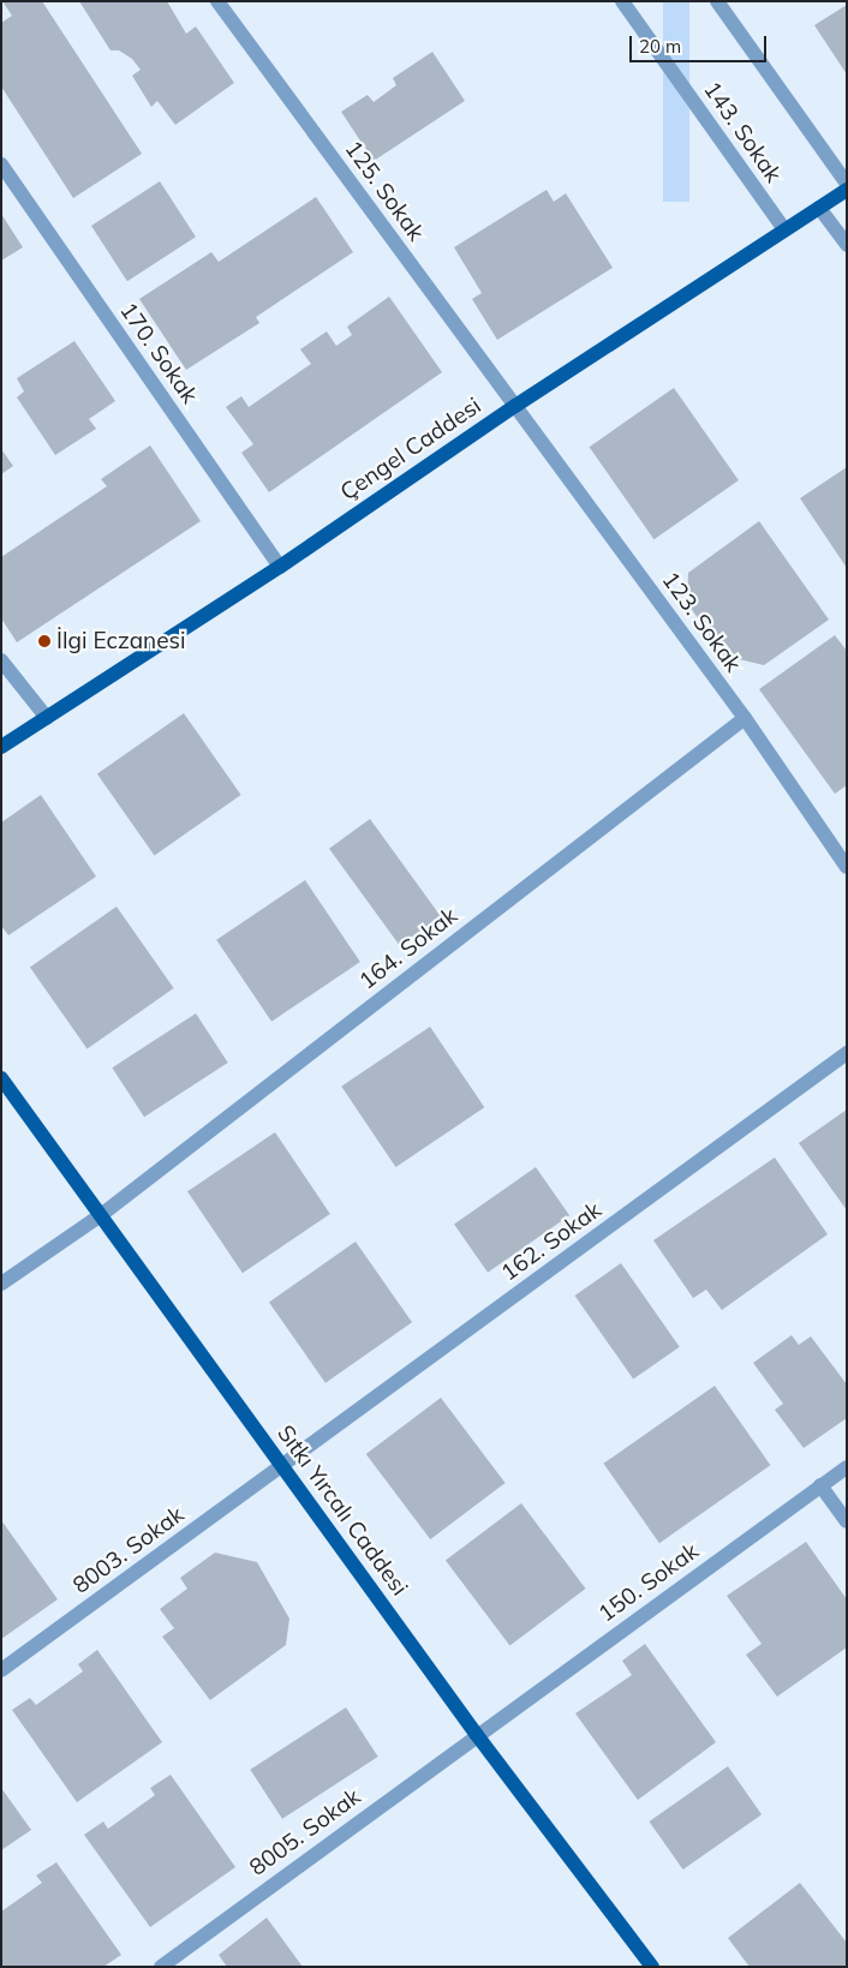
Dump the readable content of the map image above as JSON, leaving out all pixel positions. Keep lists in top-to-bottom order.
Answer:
{
  "streets": {
    "main road": ["Çengel Caddesi", "Sıtkı Yırcalı Caddesi"],
    "street": [
      "143. Sokak",
      "125. Sokak",
      "170. Sokak",
      "123. Sokak",
      "164. Sokak",
      "162. Sokak",
      "8003. Sokak",
      "150. Sokak",
      "8005. Sokak"
    ]
  },
  "crossings": [
    ["143. Sokak", "Çengel Caddesi"],
    ["125. Sokak", "Çengel Caddesi"],
    ["125. Sokak", "123. Sokak"],
    ["170. Sokak", "Çengel Caddesi"],
    ["Çengel Caddesi", "123. Sokak"],
    ["123. Sokak", "164. Sokak"],
    ["164. Sokak", "Sıtkı Yırcalı Caddesi"],
    ["162. Sokak", "Sıtkı Yırcalı Caddesi"],
    ["162. Sokak", "8003. Sokak"],
    ["Sıtkı Yırcalı Caddesi", "8003. Sokak"],
    ["Sıtkı Yırcalı Caddesi", "150. Sokak"],
    ["Sıtkı Yırcalı Caddesi", "8005. Sokak"],
    ["150. Sokak", "8005. Sokak"]
  ],
  "places": ["İlgi Eczanesi"],
  "scale_bar": "20 m"
}
